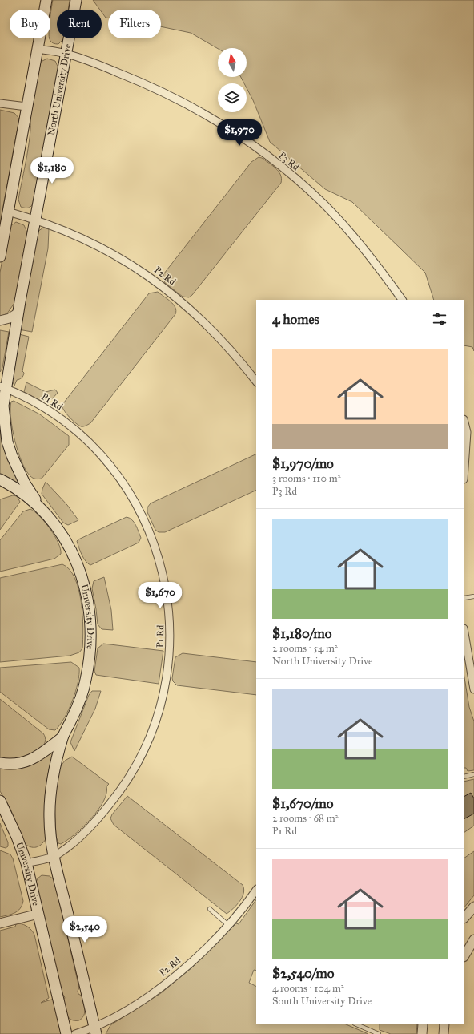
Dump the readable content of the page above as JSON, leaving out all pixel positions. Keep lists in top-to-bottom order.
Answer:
{
  "streets": {
    "main road": ["North University Drive", "University Drive"],
    "street": ["P3 Rd", "P2 Rd", "P1 Rd"]
  },
  "crossings": [
    ["North University Drive", "P3 Rd"],
    ["North University Drive", "P2 Rd"],
    ["North University Drive", "University Drive"],
    ["P2 Rd", "University Drive"],
    ["P1 Rd", "University Drive"]
  ],
  "north": "top",
  "page": {
    "chip": ["Buy", "Rent", "Filters"],
    "price": [
      "$1,970",
      "$1,180",
      "$1,670",
      "$2,540"
    ],
    "heading": "4 homes",
    "list": [
      {
        "name": "$1,970/mo",
        "note": "3 rooms · 110 m² · P3 Rd"
      },
      {
        "name": "$1,180/mo",
        "note": "2 rooms · 54 m² · North University Drive"
      },
      {
        "name": "$1,670/mo",
        "note": "2 rooms · 68 m² · P1 Rd"
      },
      {
        "name": "$2,540/mo",
        "note": "4 rooms · 104 m² · South University Drive"
      }
    ]
  }
}
